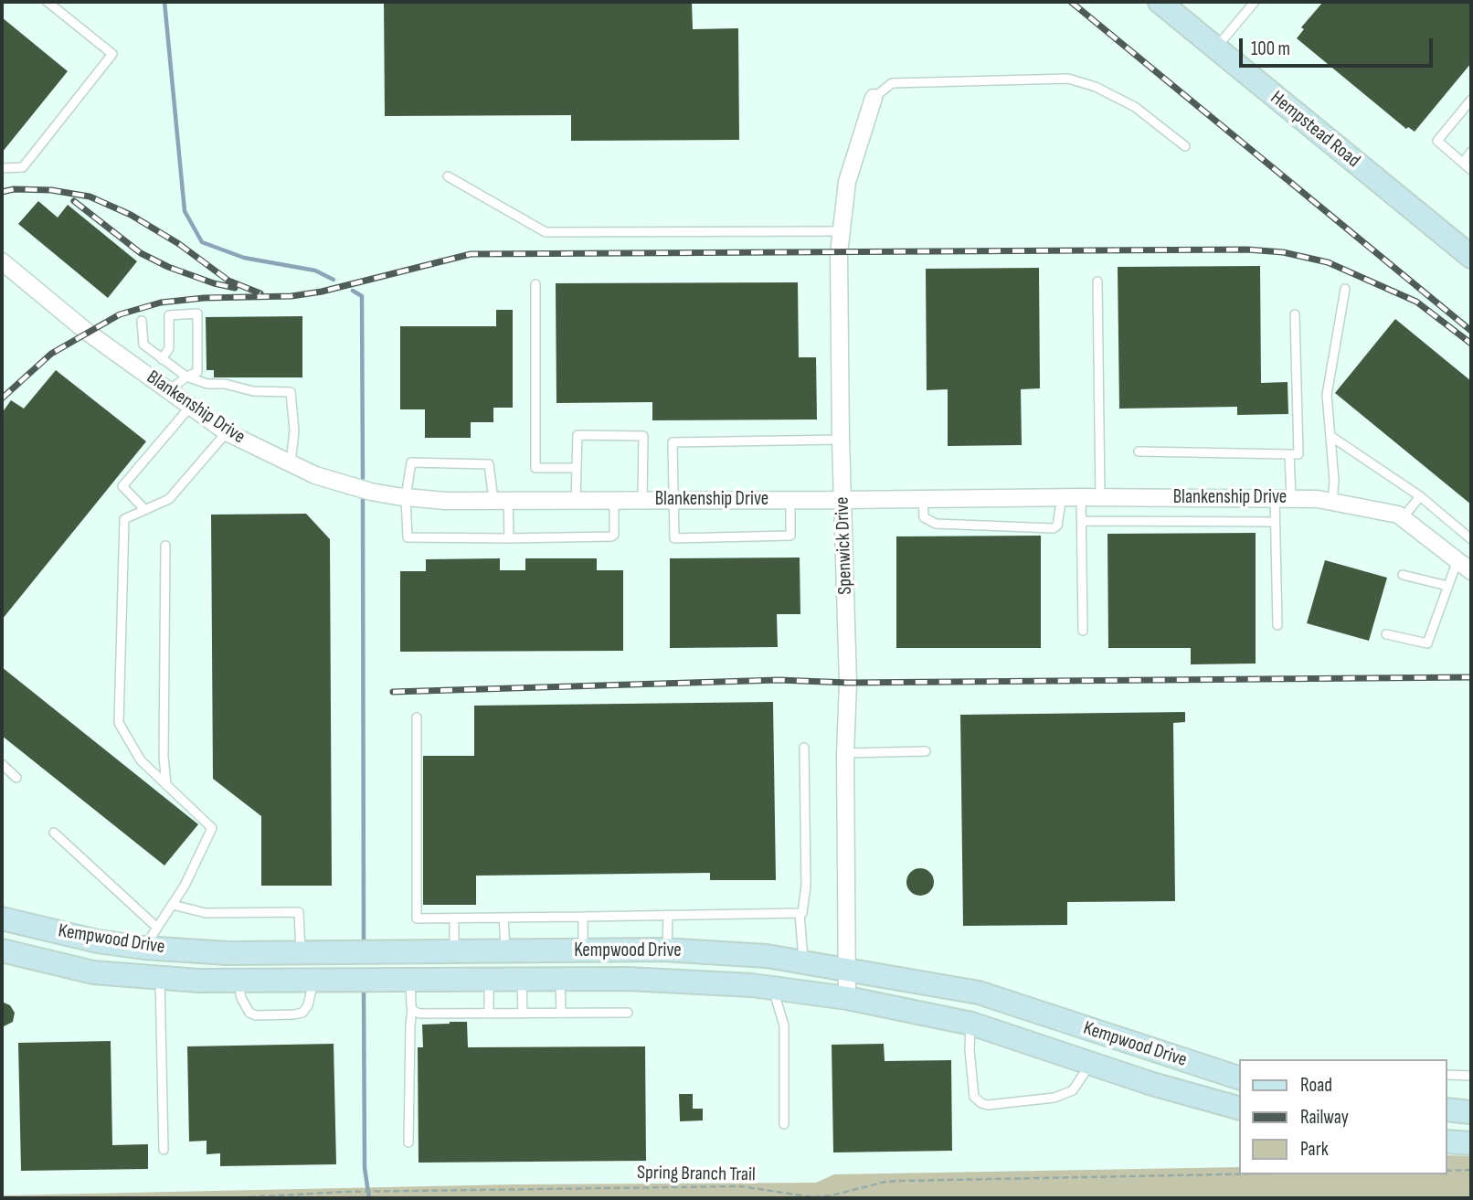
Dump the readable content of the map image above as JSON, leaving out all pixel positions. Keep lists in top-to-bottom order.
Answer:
{
  "streets": {
    "main road": ["Hempstead Road", "Kempwood Drive"],
    "street": ["Blankenship Drive", "Spenwick Drive"],
    "path": ["Spring Branch Trail"]
  },
  "crossings": [
    ["Blankenship Drive", "Spenwick Drive"],
    ["Spenwick Drive", "Kempwood Drive"]
  ],
  "legend": ["Road", "Railway", "Park"],
  "scale_bar": "100 m"
}
